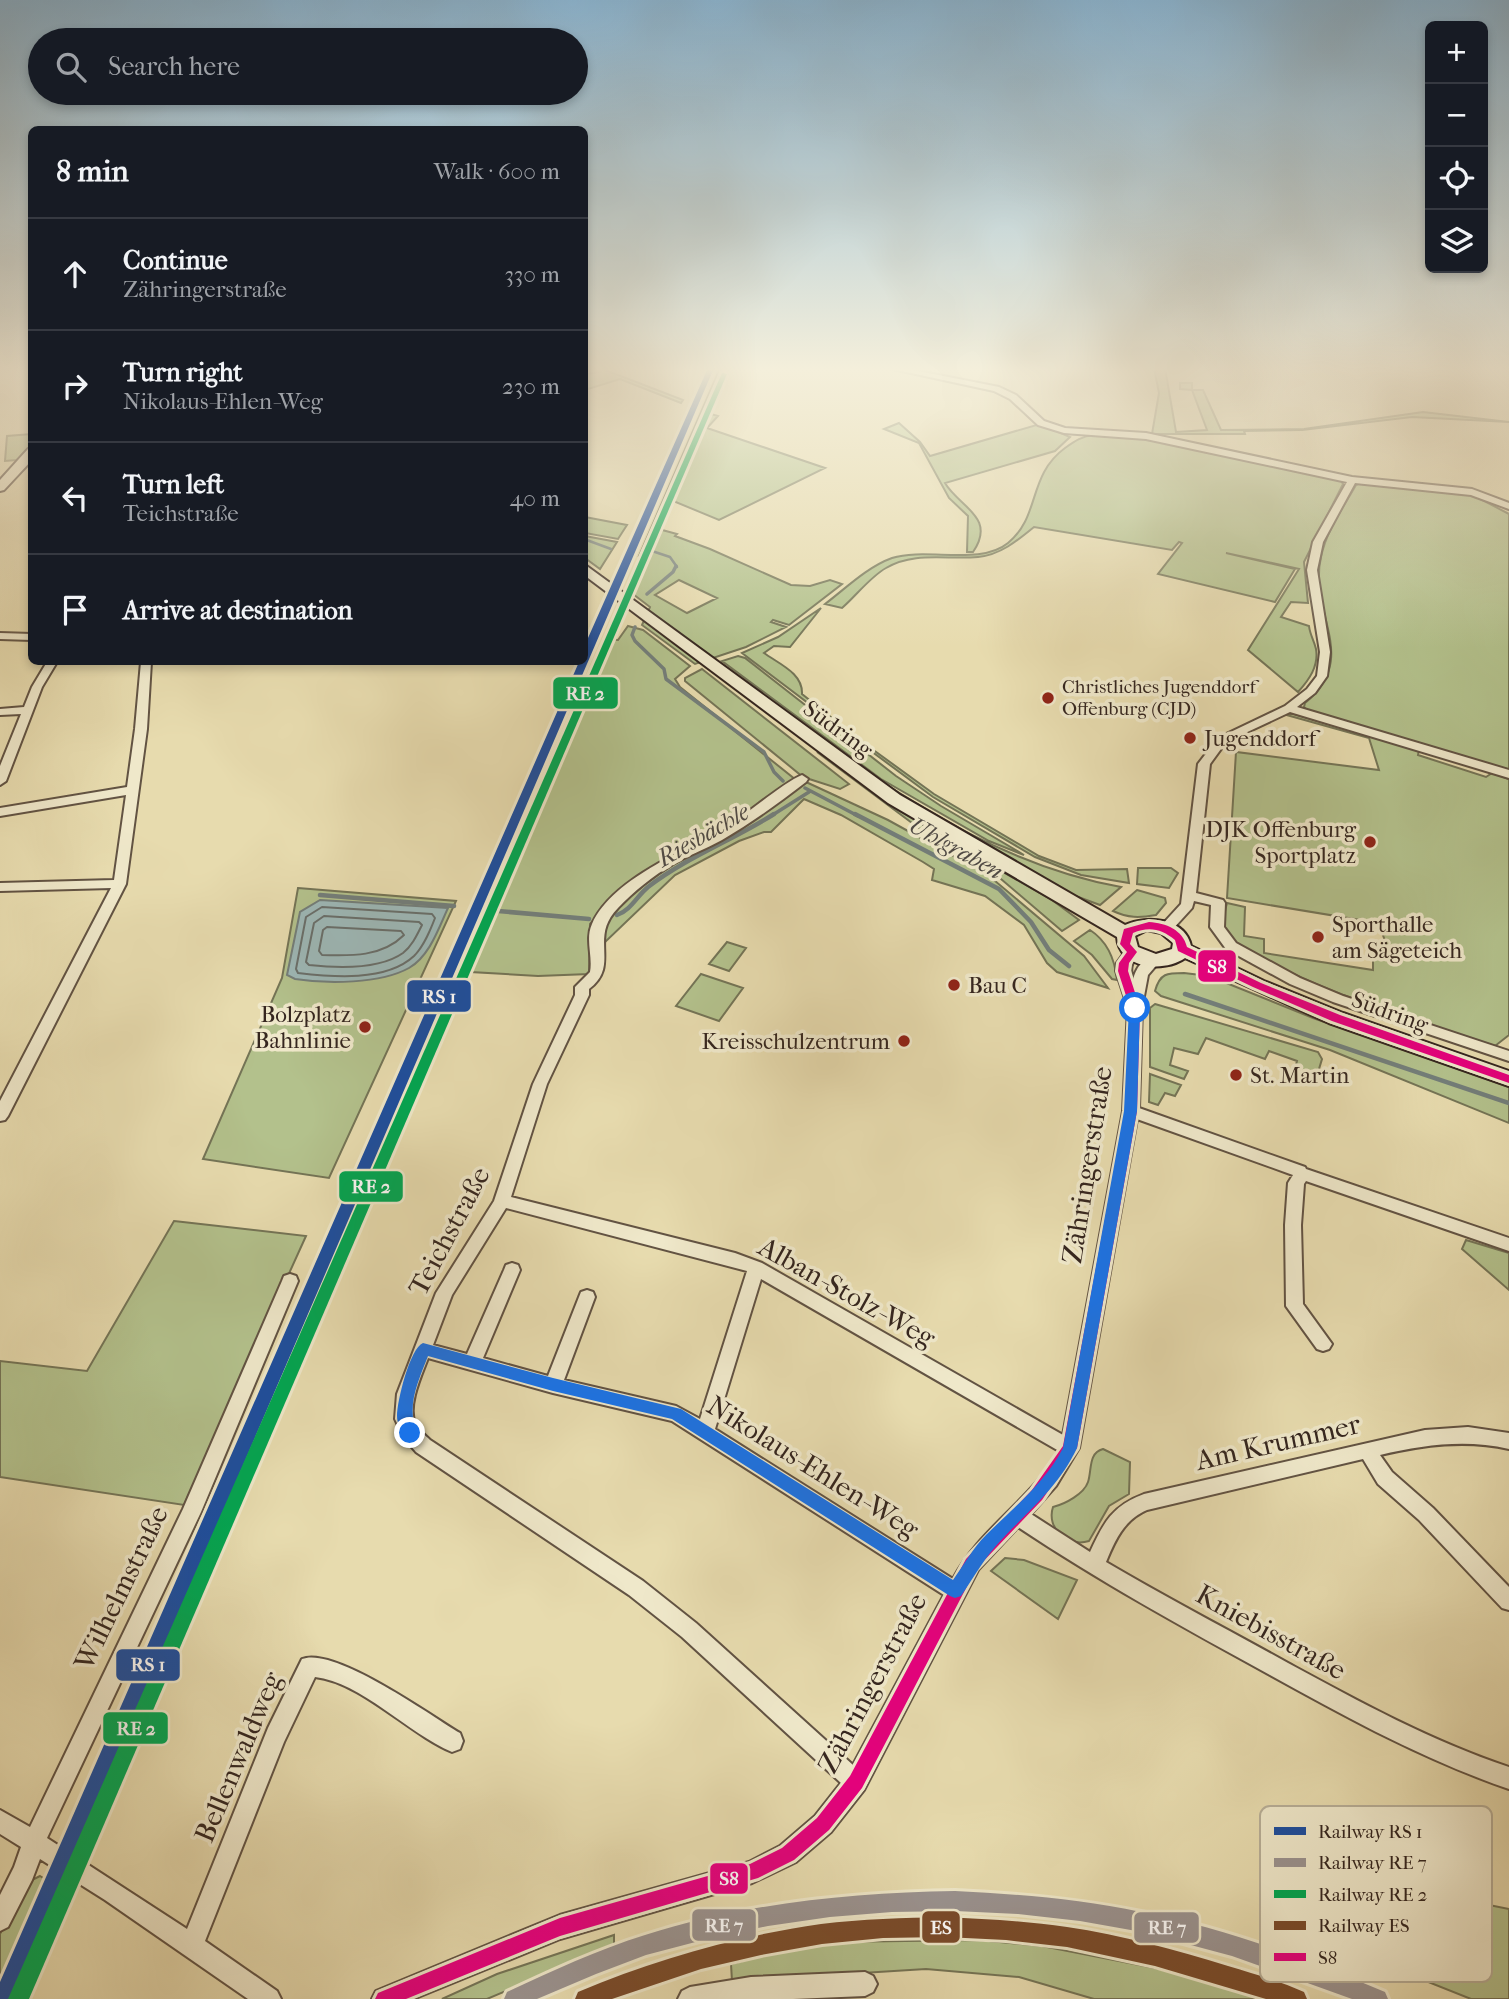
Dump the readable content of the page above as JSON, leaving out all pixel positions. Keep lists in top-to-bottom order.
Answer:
{
  "streets": {
    "street": [
      "Südring",
      "Zähringerstraße",
      "Teichstraße",
      "Alban-Stolz-Weg",
      "Am Krummer",
      "Nikolaus-Ehlen-Weg",
      "Wilhelmstraße",
      "Kniebisstraße",
      "Bellenwaldweg"
    ]
  },
  "crossings": [
    ["Südring", "Zähringerstraße"],
    ["Zähringerstraße", "Teichstraße"],
    ["Zähringerstraße", "Alban-Stolz-Weg"],
    ["Zähringerstraße", "Nikolaus-Ehlen-Weg"],
    ["Zähringerstraße", "Kniebisstraße"],
    ["Teichstraße", "Alban-Stolz-Weg"],
    ["Teichstraße", "Nikolaus-Ehlen-Weg"],
    ["Am Krummer", "Kniebisstraße"]
  ],
  "water": ["Riesbächle", "Uhlgraben"],
  "places": [
    "Christliches Jugenddorf Offenburg (CJD)",
    "Jugenddorf",
    "DJK Offenburg Sportplatz",
    "Sporthalle am Sägeteich",
    "Bau C",
    "Bolzplatz Bahnlinie",
    "Kreisschulzentrum",
    "St. Martin"
  ],
  "lines": ["transit line S8", "rail line ES"],
  "legend": [
    "Railway RS 1",
    "Railway RE 7",
    "Railway RE 2",
    "Railway ES",
    "S8"
  ],
  "page": {
    "map_buttons": ["+", "−"],
    "search": "Search here",
    "heading": ["8 min", "Walk · 600 m"],
    "list": [
      ["Continue", "Zähringerstraße", "330 m"],
      ["Turn right", "Nikolaus-Ehlen-Weg", "230 m"],
      ["Turn left", "Teichstraße", "40 m"],
      "Arrive at destination"
    ]
  }
}
